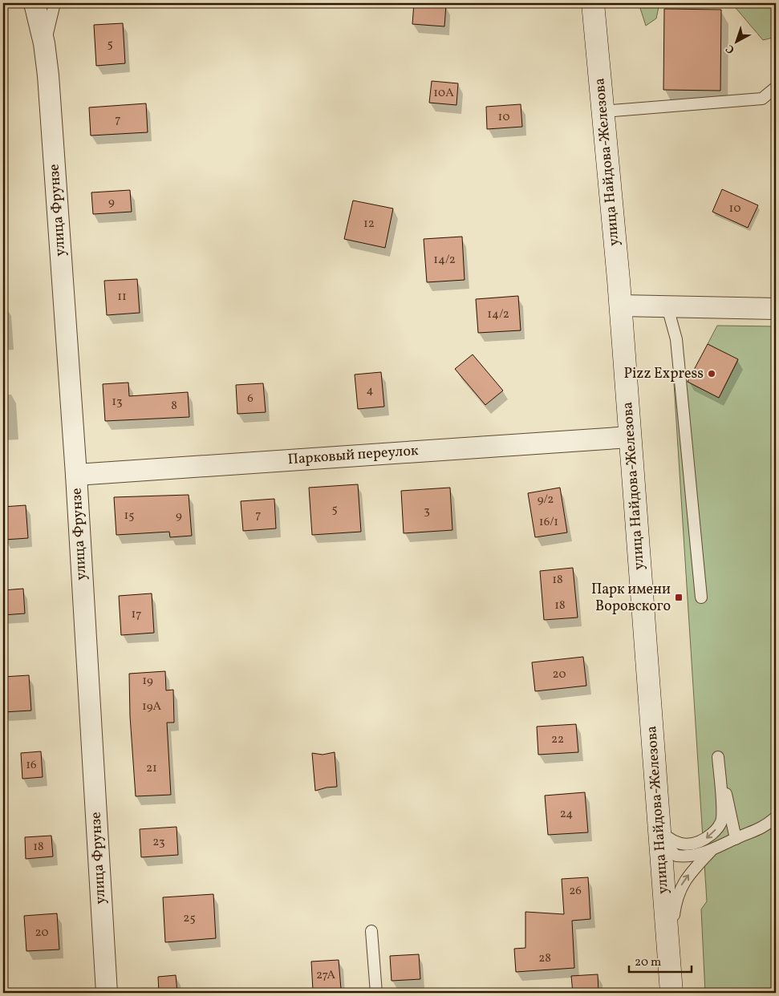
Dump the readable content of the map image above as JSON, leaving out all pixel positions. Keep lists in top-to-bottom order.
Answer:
{
  "streets": {
    "main road": ["улица Найдова-Железова"],
    "street": ["улица Фрунзе", "Парковый переулок"]
  },
  "crossings": [
    ["улица Найдова-Железова", "Парковый переулок"],
    ["улица Фрунзе", "Парковый переулок"]
  ],
  "places": {
    "other": ["Pizz Express"],
    "transit": ["Парк имени Воровского"]
  },
  "house_numbers": [
    "5",
    "10А",
    "10",
    "7",
    "9",
    "10",
    "12",
    "14/2",
    "11",
    "14/2",
    "4",
    "6",
    "13",
    "8",
    "9/2",
    "5",
    "3",
    "7",
    "15",
    "9",
    "16/1",
    "18",
    "18",
    "17",
    "20",
    "19",
    "19А",
    "22",
    "16",
    "21",
    "24",
    "23",
    "18",
    "26",
    "25",
    "20",
    "28",
    "27А"
  ],
  "scale_bar": "20 m",
  "north": "bottom left"
}
